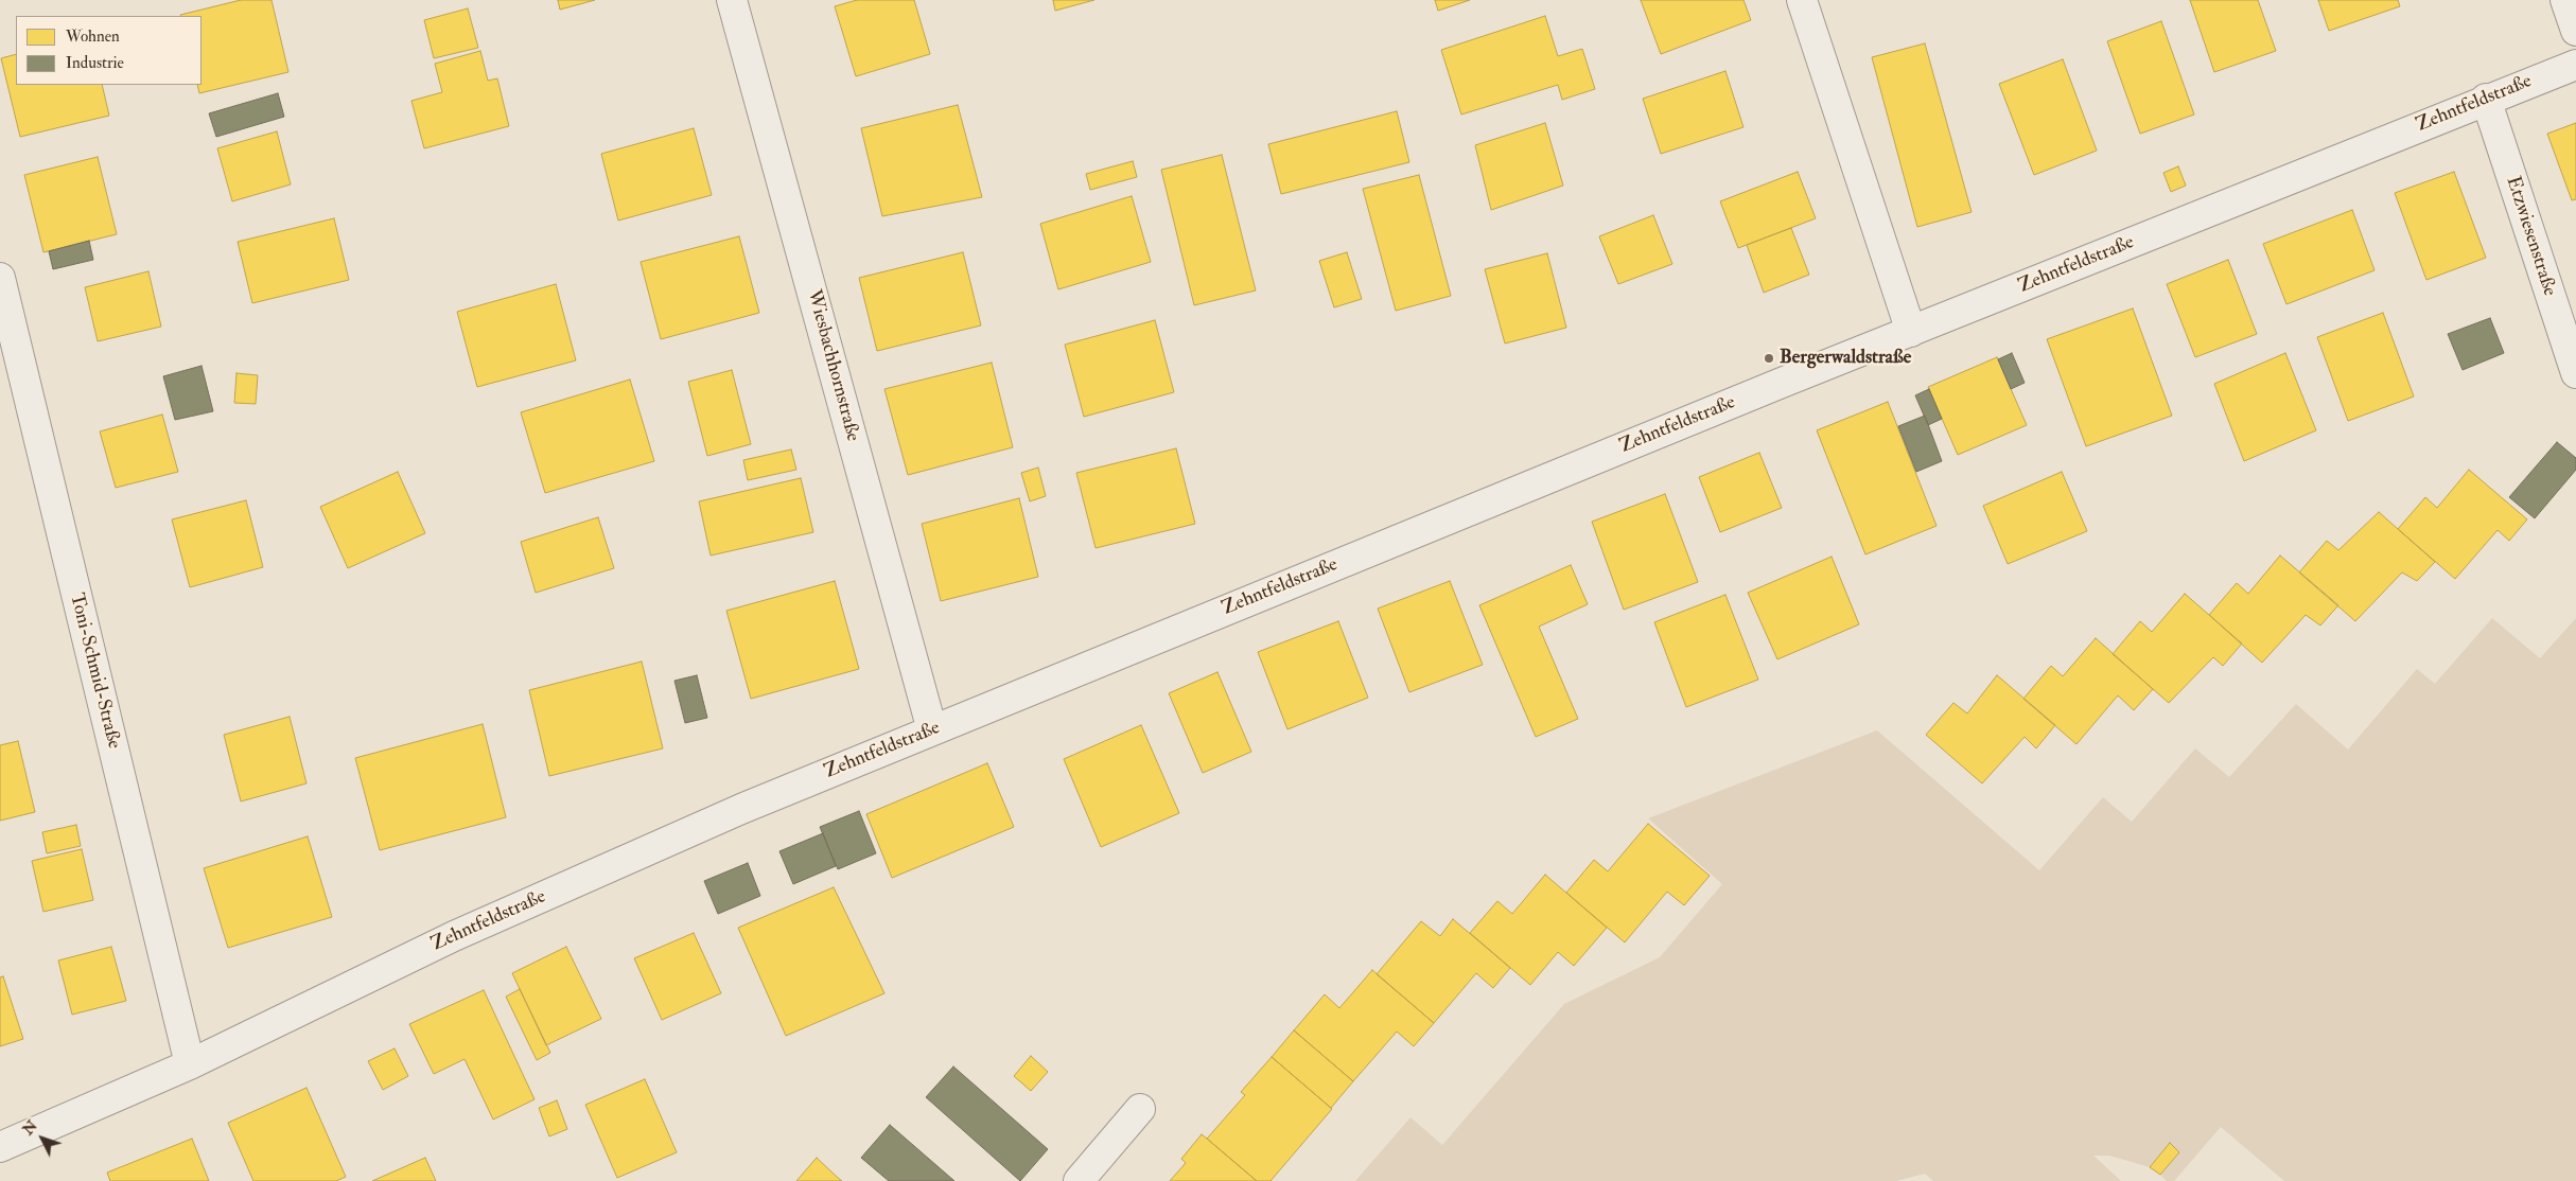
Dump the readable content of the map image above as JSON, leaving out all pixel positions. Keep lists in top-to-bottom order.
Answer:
{
  "streets": {
    "street": [
      "Zehntfeldstraße",
      "Etzwiesenstraße",
      "Wiesbachhornstraße",
      "Toni-Schmid-Straße"
    ]
  },
  "crossings": [
    ["Zehntfeldstraße", "Etzwiesenstraße"],
    ["Zehntfeldstraße", "Wiesbachhornstraße"],
    ["Zehntfeldstraße", "Toni-Schmid-Straße"]
  ],
  "places": ["Bergerwaldstraße"],
  "legend": ["Wohnen", "Industrie"],
  "north": "top left"
}
